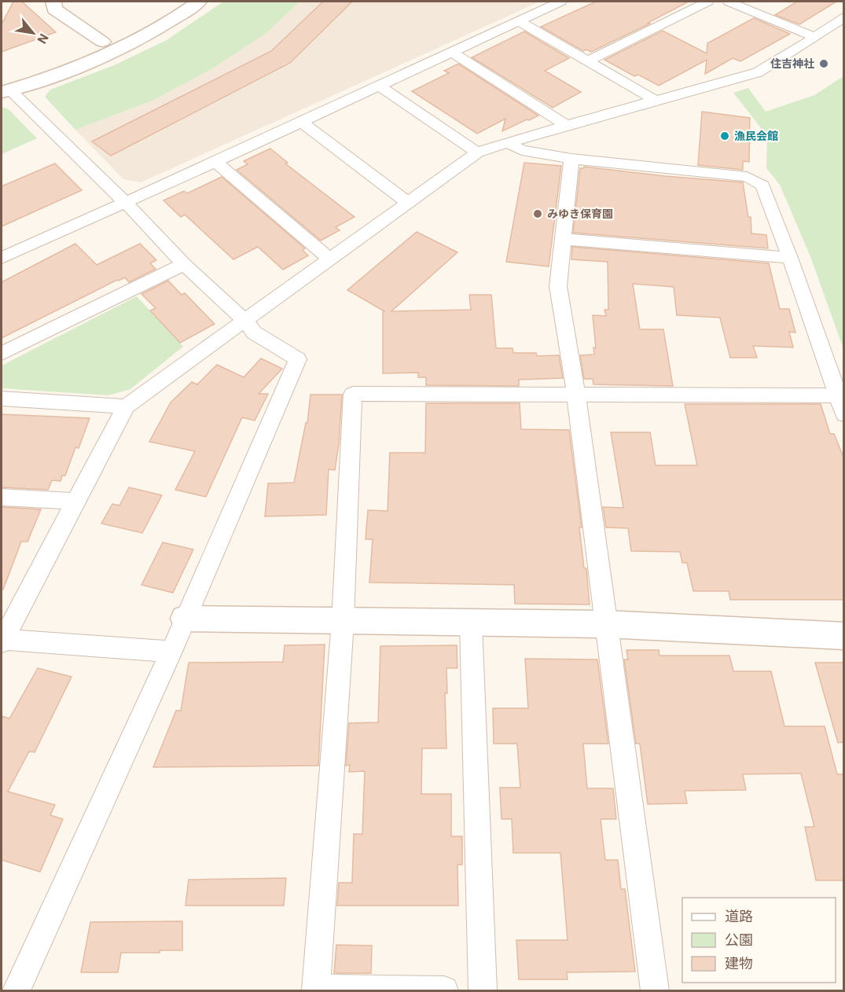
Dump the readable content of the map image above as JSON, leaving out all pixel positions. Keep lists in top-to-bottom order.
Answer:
{
  "places": ["住吉神社", "漁民会館", "みゆき保育園"],
  "legend": ["道路", "公園", "建物"],
  "north": "bottom right"
}
